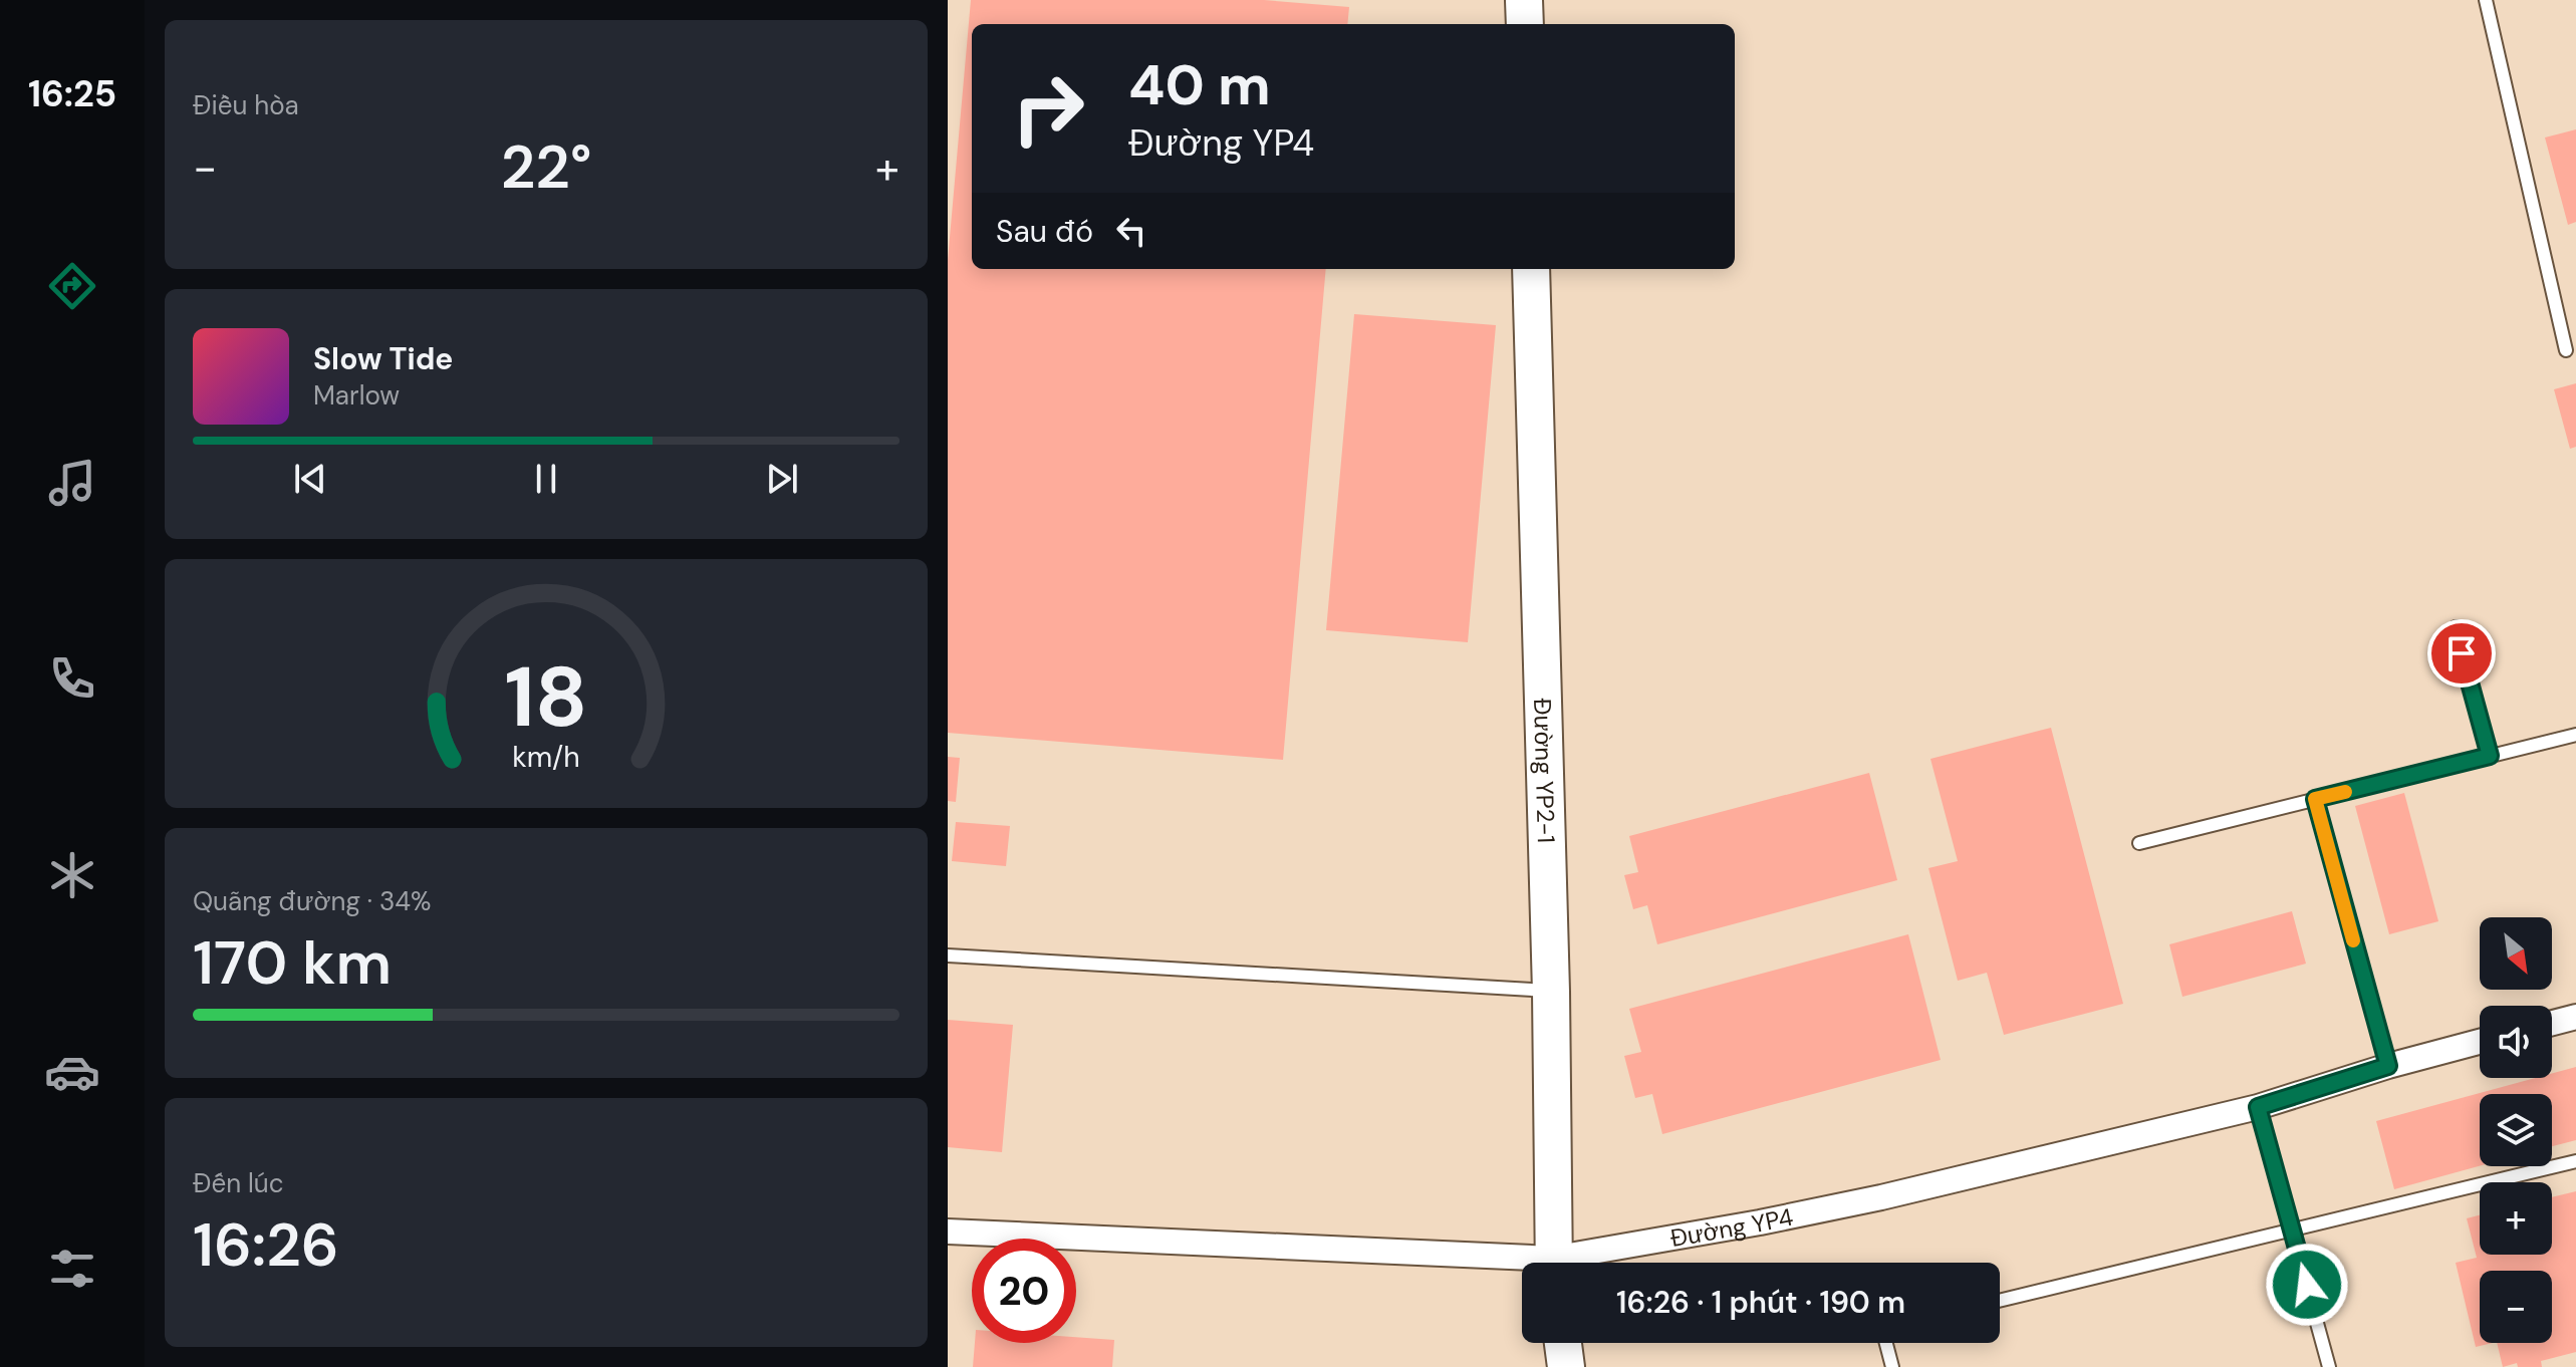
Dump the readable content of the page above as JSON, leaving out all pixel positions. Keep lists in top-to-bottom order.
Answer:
{
  "streets": {
    "street": ["Đường YP2-1", "Đường YP4"]
  },
  "north": "bottom right",
  "page": {
    "tabs": "16:25",
    "tile": [
      "Điều hòa",
      ["Quãng đường · 34%", "170 km"],
      ["Đến lúc", "16:26"]
    ],
    "turn": ["40 m", "Đường YP4"],
    "heat": ["−", "22°", "+"],
    "then": "Sau đó",
    "song": ["Slow Tide", "Marlow"],
    "map_buttons": ["+", "−"],
    "limit": "20",
    "trip": "16:26 · 1 phút · 190 m",
    "gauge": ["18", "km/h"]
  }
}
